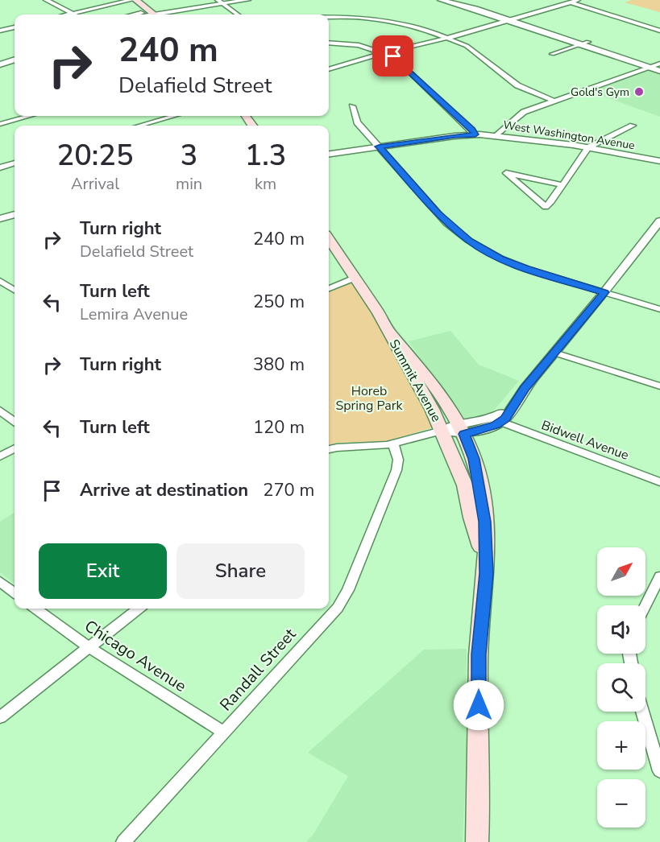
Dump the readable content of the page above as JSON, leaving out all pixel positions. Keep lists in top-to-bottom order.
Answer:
{
  "streets": {
    "main road": ["Summit Avenue"],
    "street": [
      "West Washington Avenue",
      "Bidwell Avenue",
      "Chicago Avenue",
      "Randall Street"
    ]
  },
  "crossings": [
    ["Chicago Avenue", "Randall Street"]
  ],
  "parks": ["Horeb Spring Park"],
  "places": ["Gold's Gym"],
  "north": "top right",
  "page": {
    "turn": ["240 m", "Delafield Street"],
    "eta": [
      "20:25",
      "Arrival",
      "3",
      "min",
      "1.3",
      "km"
    ],
    "list": [
      {
        "name": "Turn right",
        "note": "Delafield Street",
        "value": "240 m"
      },
      {
        "name": "Turn left",
        "note": "Lemira Avenue",
        "value": "250 m"
      },
      {
        "name": "Turn right",
        "value": "380 m"
      },
      {
        "name": "Turn left",
        "value": "120 m"
      },
      {
        "name": "Arrive at destination",
        "value": "270 m"
      }
    ],
    "buttons": ["Exit", "Share"],
    "map_buttons": ["+", "−"]
  }
}
